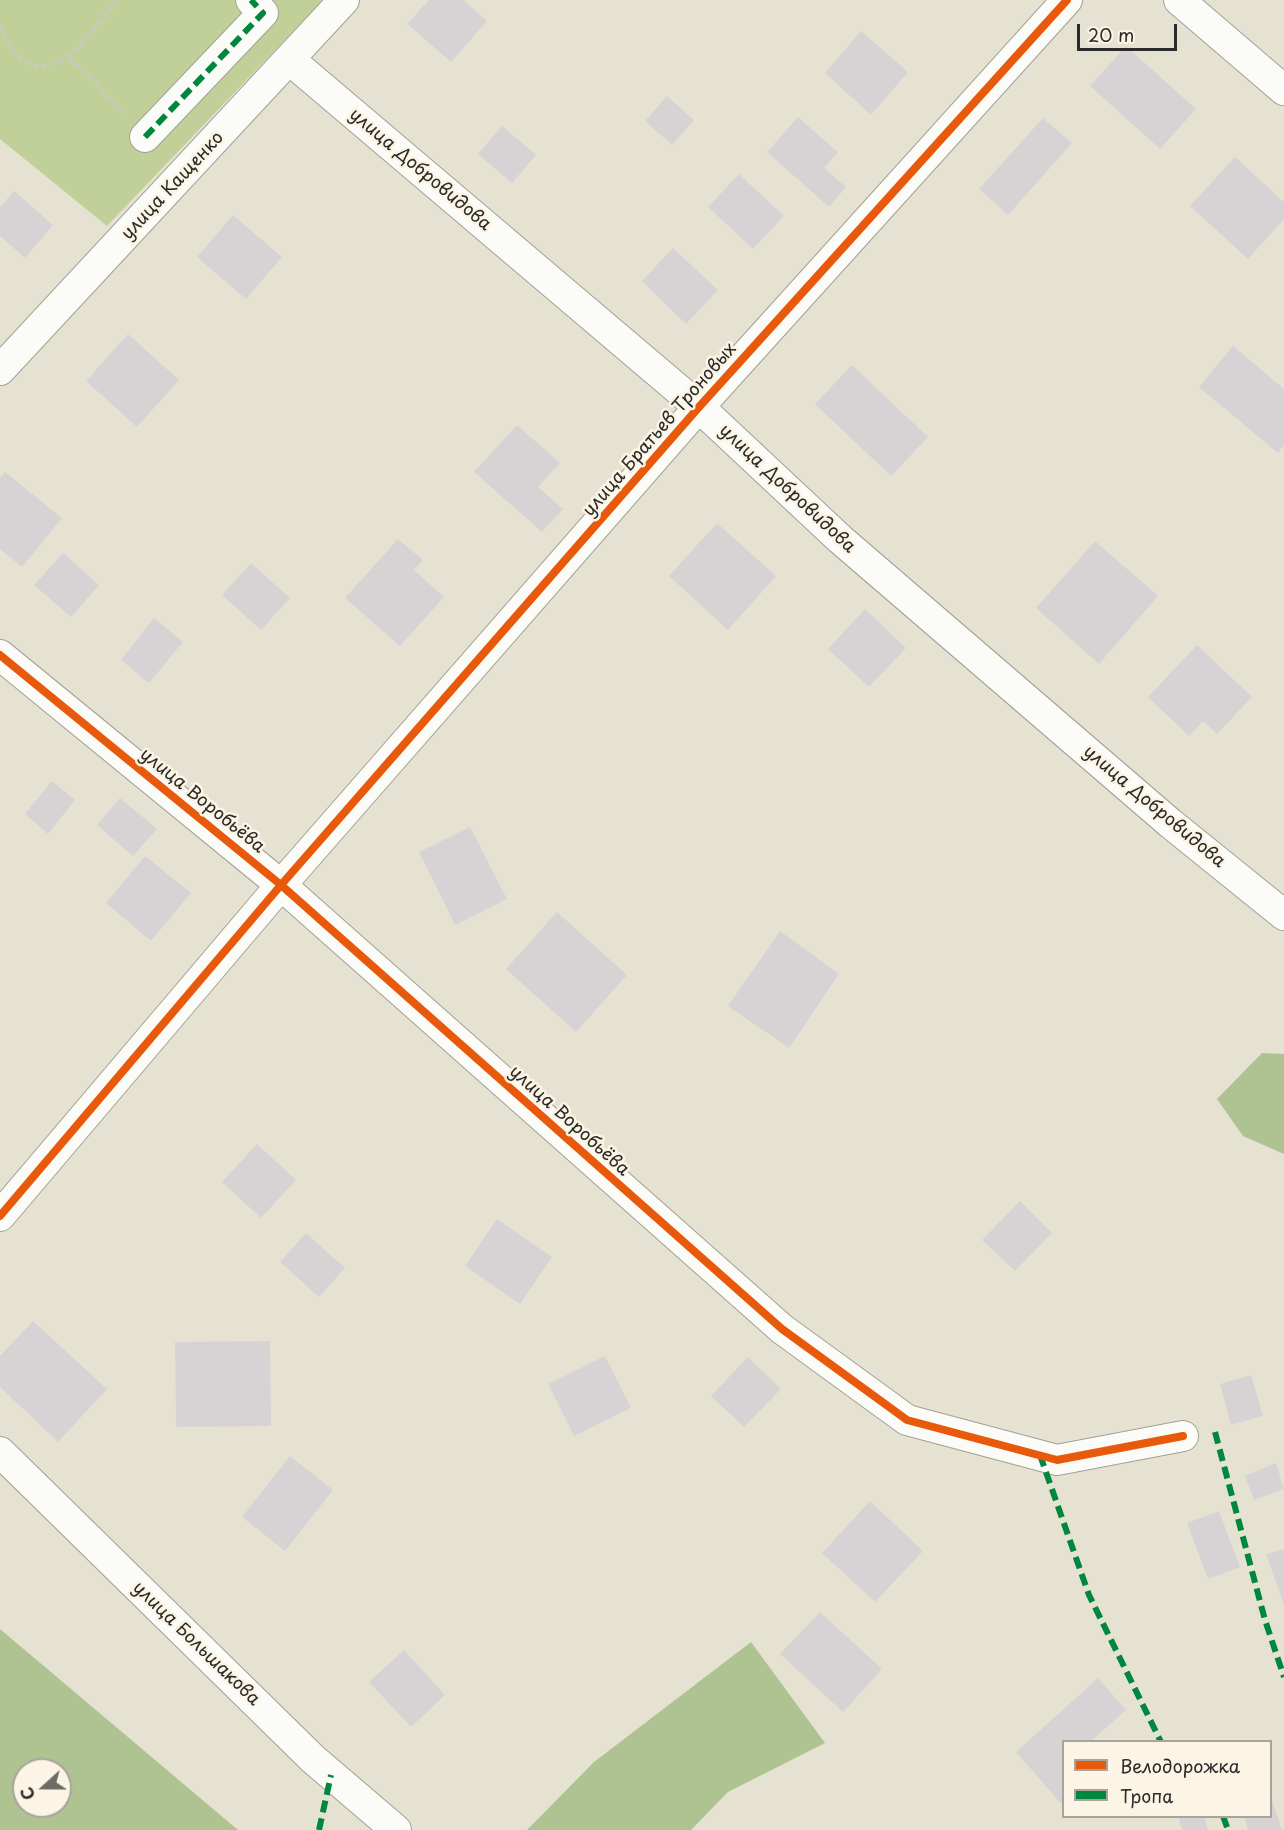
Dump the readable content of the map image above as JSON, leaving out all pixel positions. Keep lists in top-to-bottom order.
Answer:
{
  "streets": {
    "street": [
      "улица Добровидова",
      "улица Кащенко",
      "улица Братьев Троновых",
      "улица Воробьёва",
      "улица Большакова"
    ]
  },
  "crossings": [
    ["улица Добровидова", "улица Кащенко"],
    ["улица Добровидова", "улица Братьев Троновых"],
    ["улица Братьев Троновых", "улица Воробьёва"]
  ],
  "legend": ["Велодорожка", "Тропа"],
  "scale_bar": "20 m",
  "north": "left"
}
